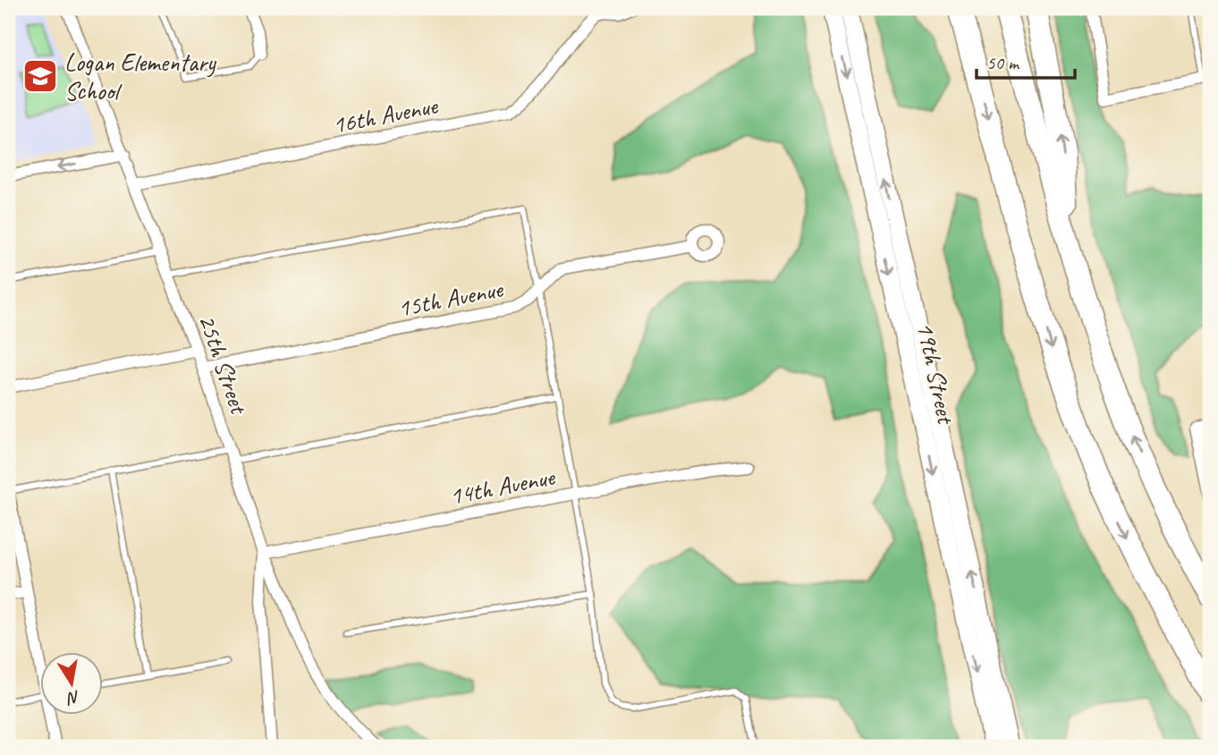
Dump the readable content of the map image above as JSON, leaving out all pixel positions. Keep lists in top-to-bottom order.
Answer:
{
  "streets": {
    "main road": ["19th Street"],
    "street": [
      "16th Avenue",
      "15th Avenue",
      "25th Street",
      "14th Avenue"
    ]
  },
  "crossings": [
    ["16th Avenue", "25th Street"],
    ["15th Avenue", "25th Street"],
    ["25th Street", "14th Avenue"]
  ],
  "places": {
    "school or university": ["Logan Elementary School"]
  },
  "scale_bar": "50 m",
  "north": "bottom"
}
